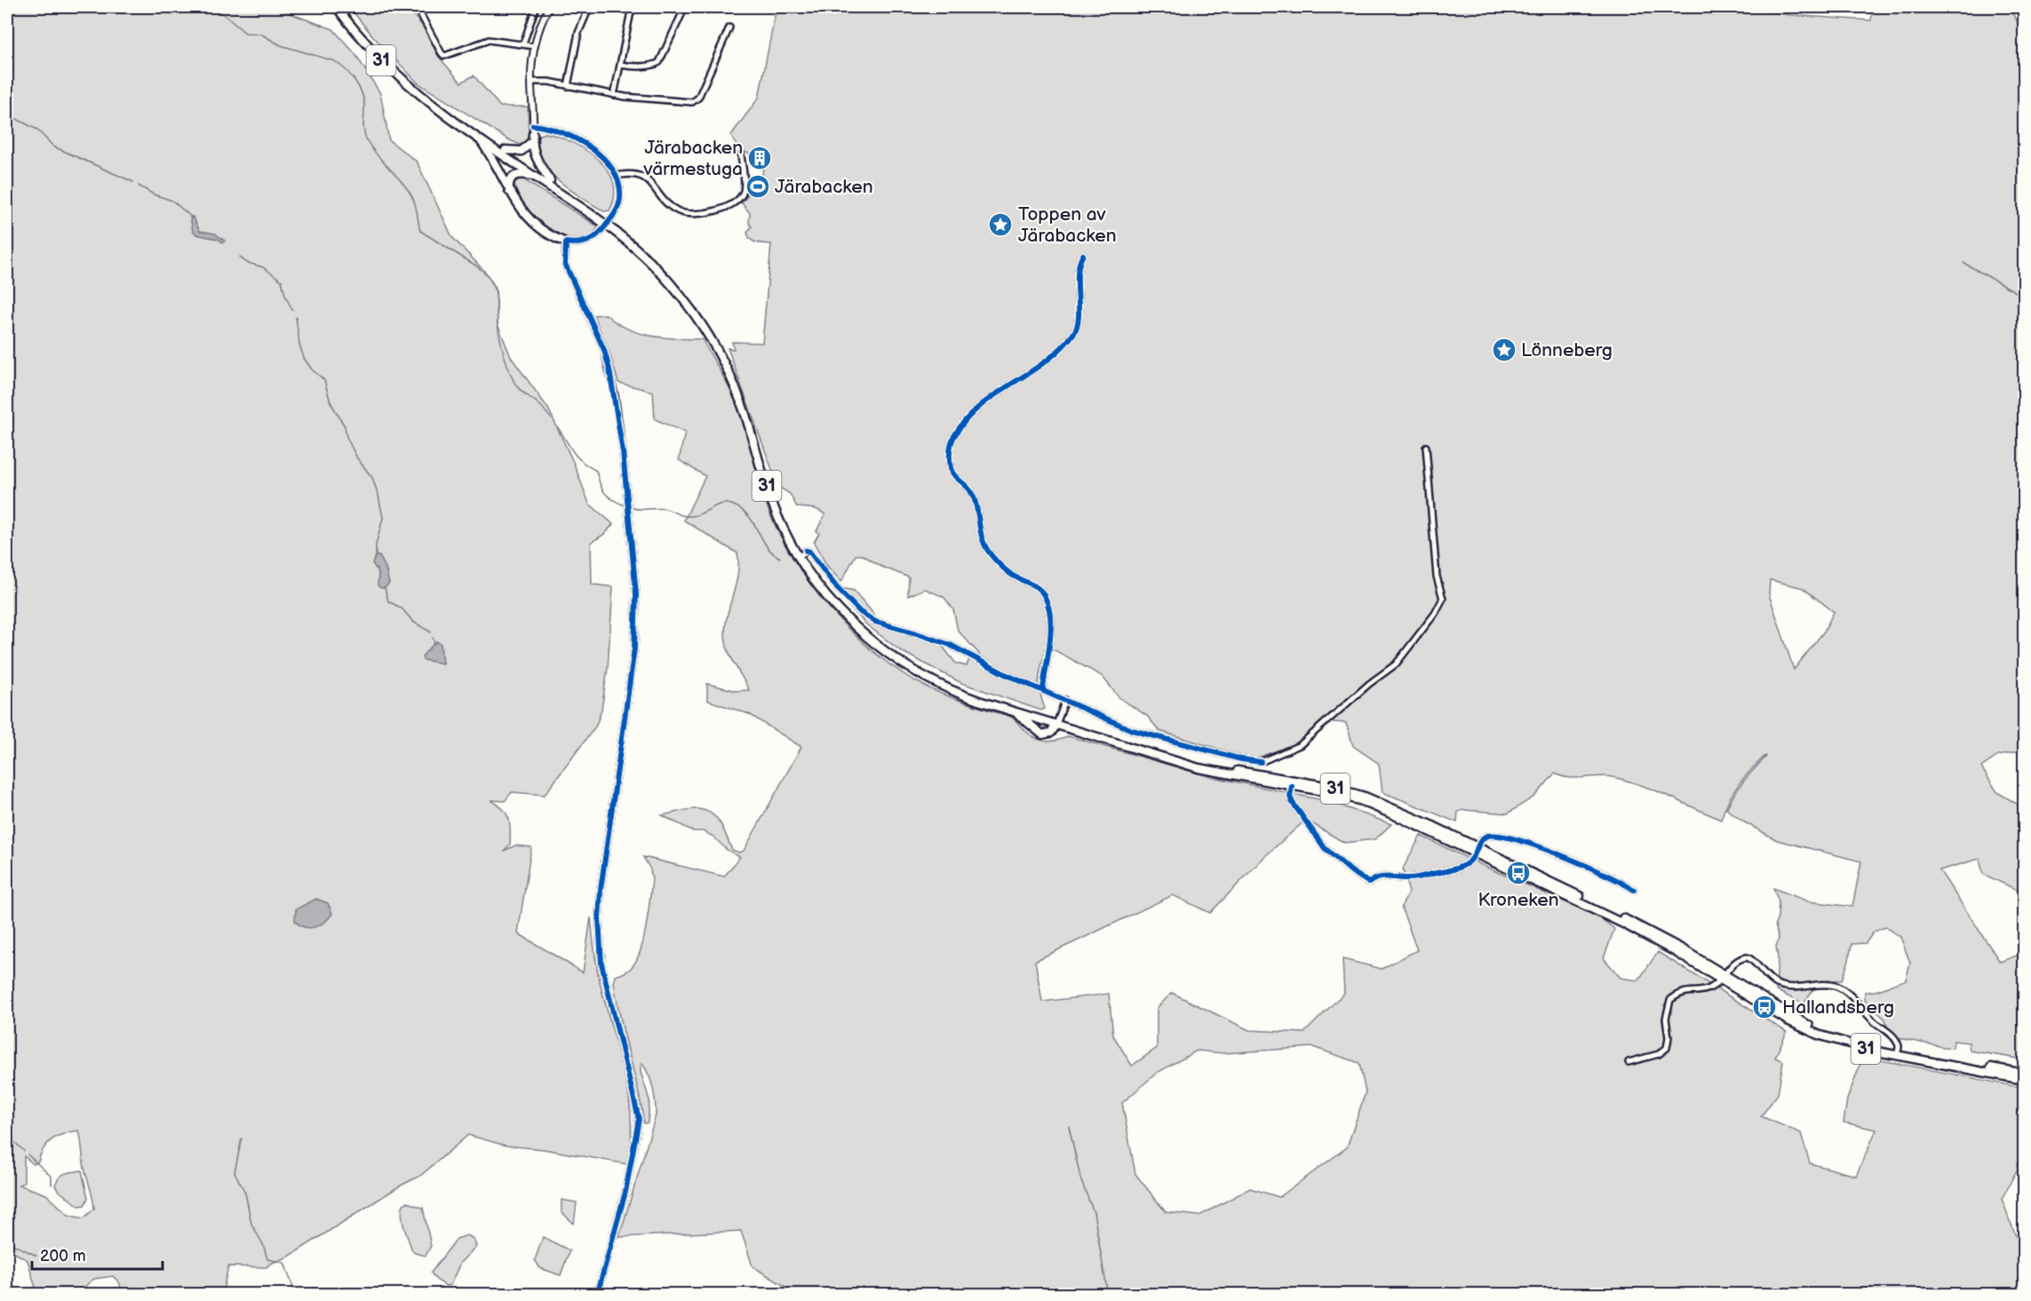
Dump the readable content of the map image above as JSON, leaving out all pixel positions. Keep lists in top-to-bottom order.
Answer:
{
  "streets": {
    "highway": ["31"]
  },
  "places": {
    "building": ["Järabacken värmestuga"],
    "sports": ["Järabacken"],
    "place": ["Toppen av Järabacken", "Lönneberg"],
    "bus stop": ["Kroneken", "Hallandsberg"]
  },
  "scale_bar": "200 m"
}
